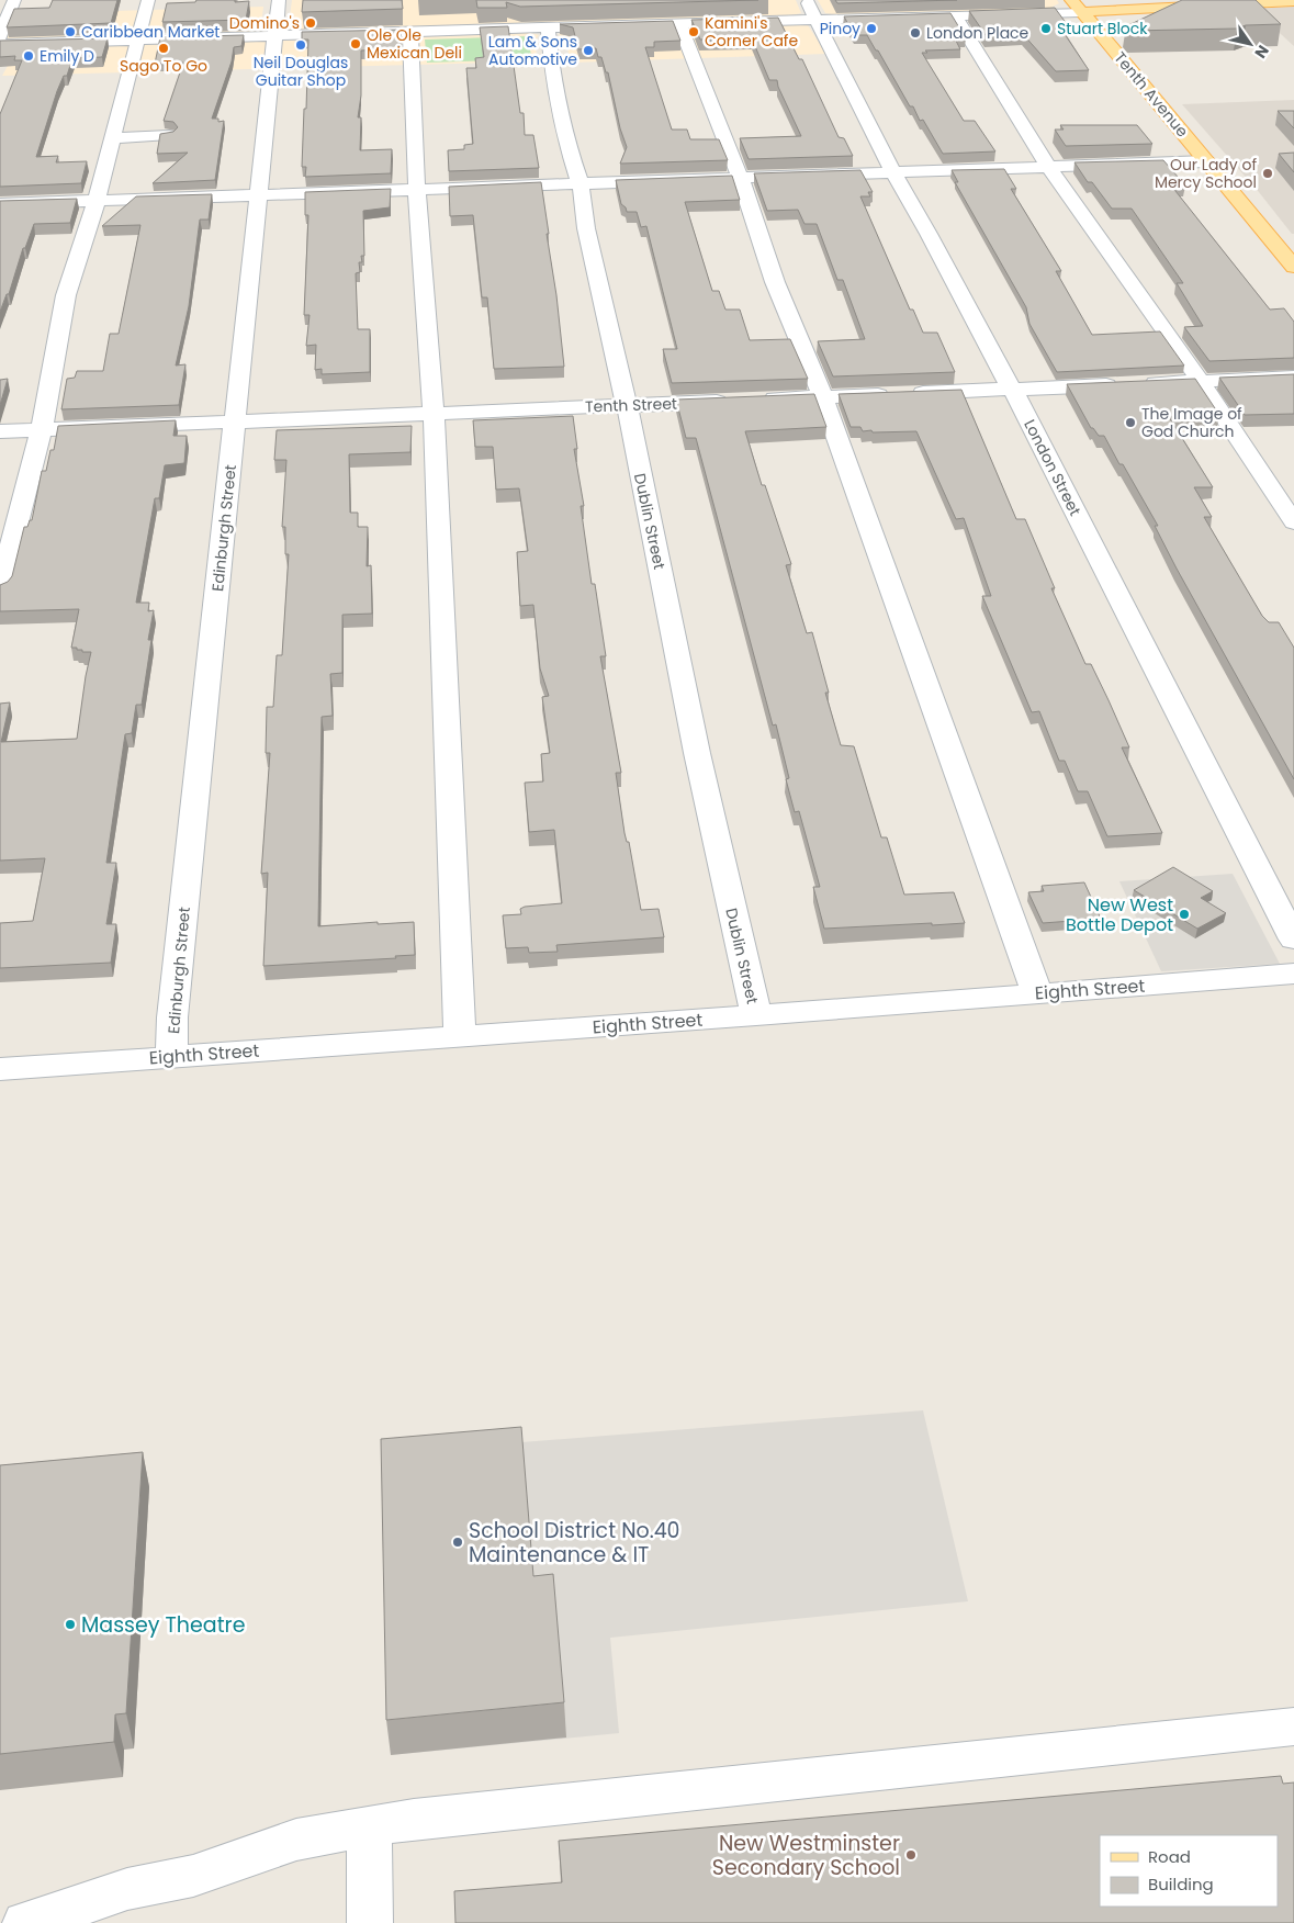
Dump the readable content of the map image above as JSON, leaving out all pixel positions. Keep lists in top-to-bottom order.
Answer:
{
  "streets": {
    "main road": ["Tenth Avenue"],
    "street": [
      "Tenth Street",
      "London Street",
      "Dublin Street",
      "Edinburgh Street",
      "Eighth Street"
    ]
  },
  "crossings": [
    ["Tenth Street", "London Street"],
    ["Tenth Street", "Dublin Street"],
    ["Tenth Street", "Edinburgh Street"],
    ["Dublin Street", "Eighth Street"],
    ["Edinburgh Street", "Eighth Street"]
  ],
  "places": [
    "Domino's",
    "Pinoy",
    "Stuart Block",
    "Caribbean Market",
    "Kamini's Corner Cafe",
    "London Place",
    "Ole Ole Mexican Deli",
    "Neil Douglas Guitar Shop",
    "Sago To Go",
    "Lam & Sons Automotive",
    "Emily D",
    "Our Lady of Mercy School",
    "The Image of God Church",
    "New West Bottle Depot",
    "School District No.40 Maintenance & IT",
    "Massey Theatre",
    "New Westminster Secondary School"
  ],
  "legend": ["Road", "Building"],
  "north": "bottom right"
}
